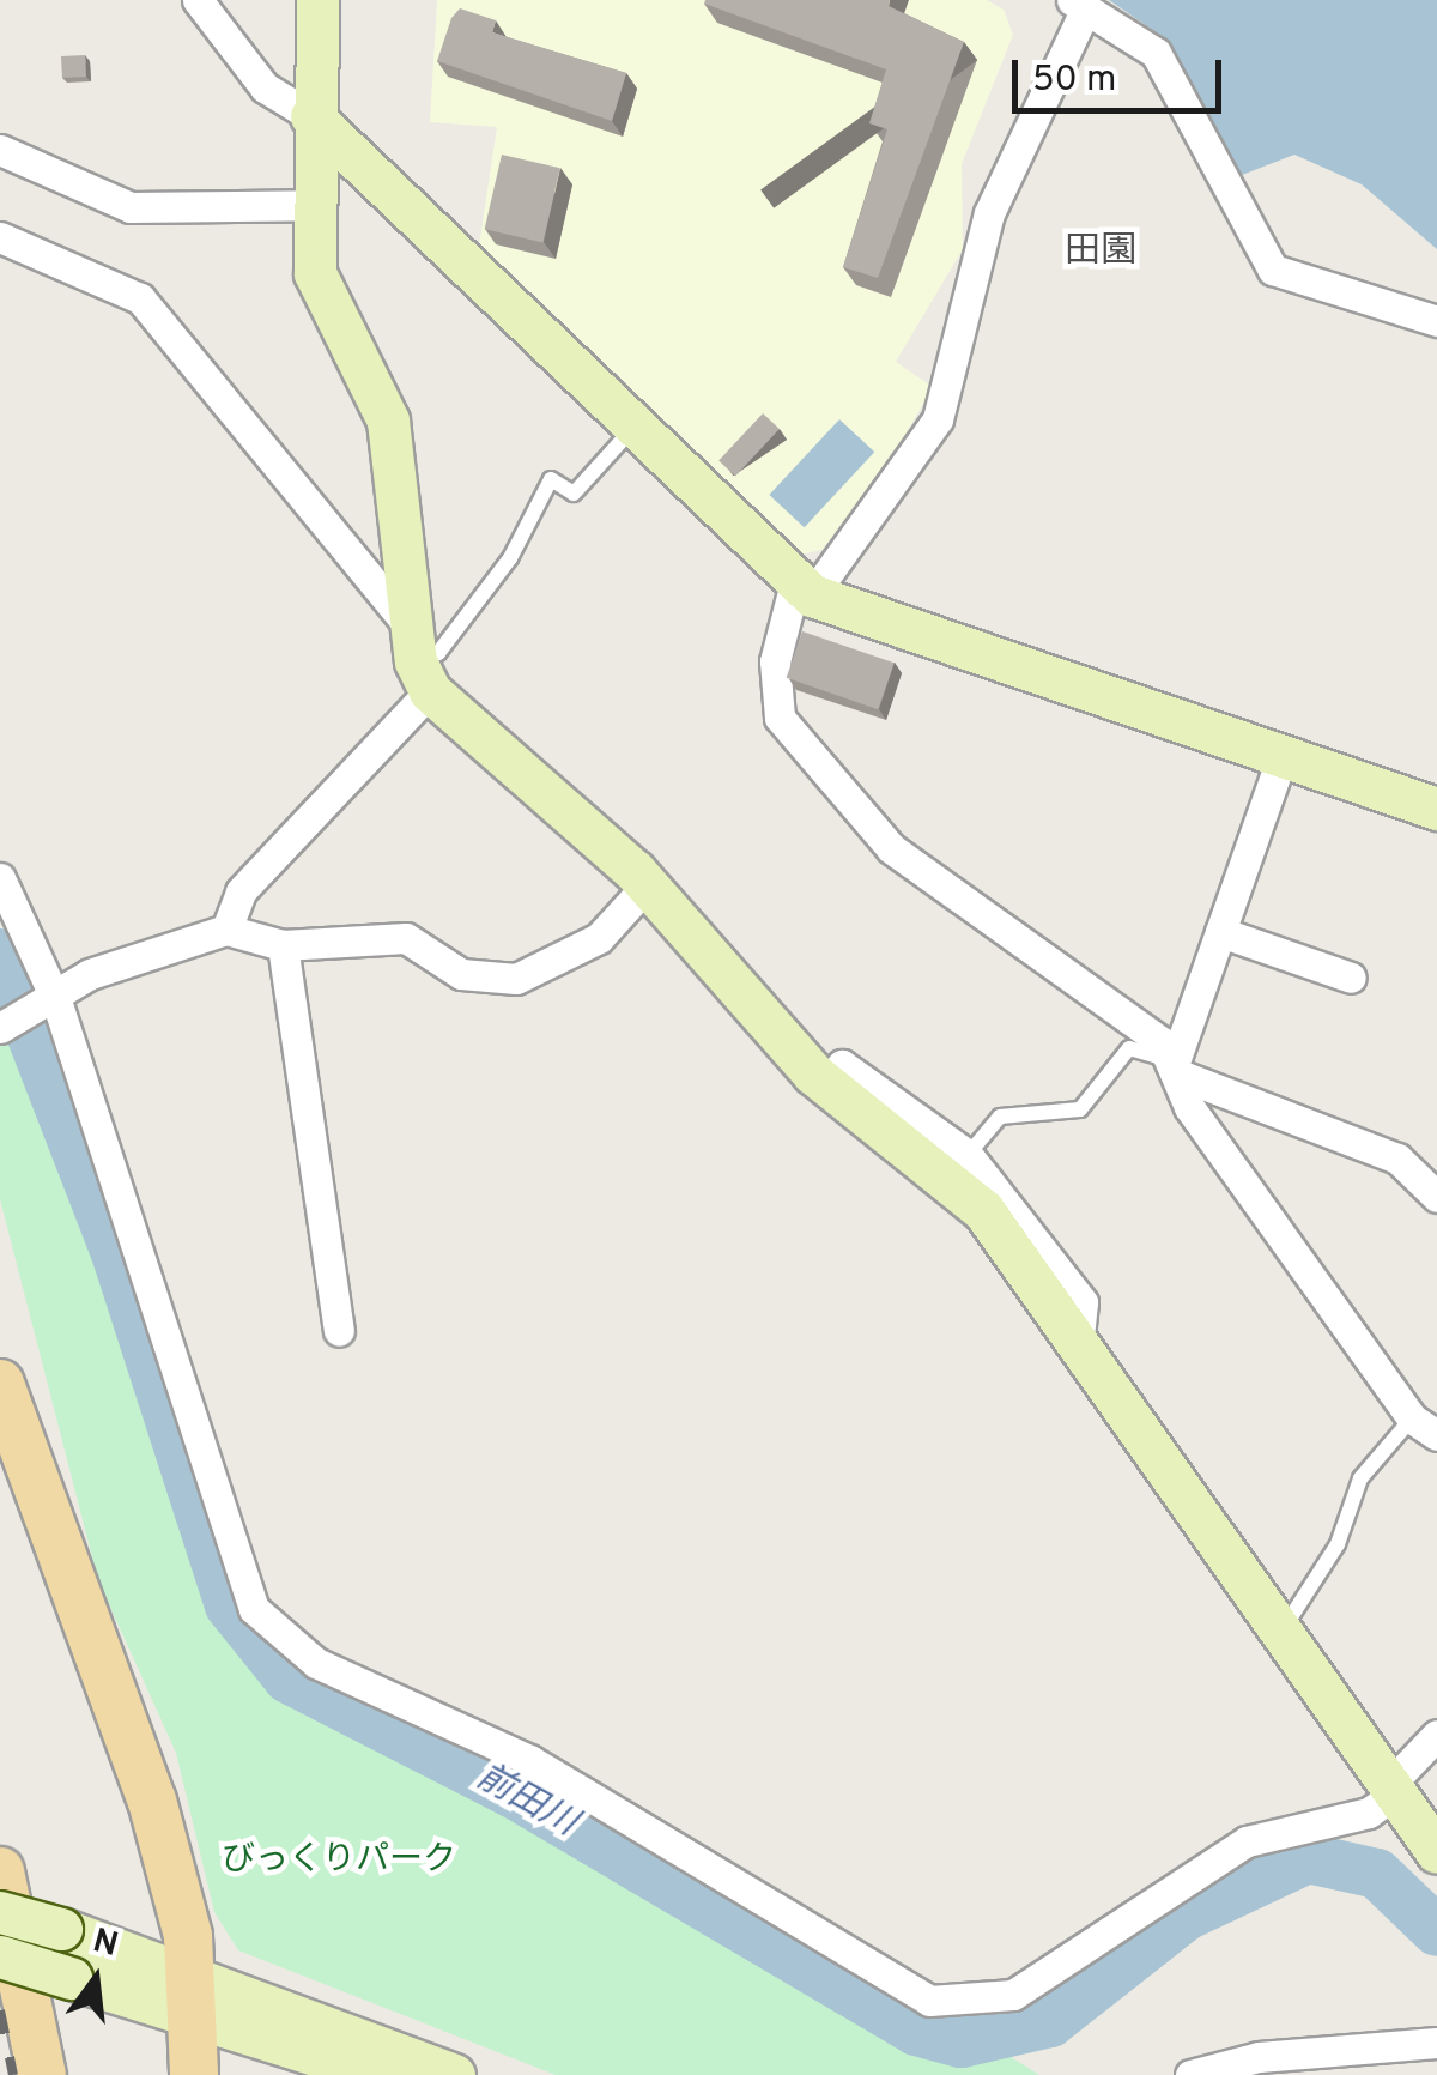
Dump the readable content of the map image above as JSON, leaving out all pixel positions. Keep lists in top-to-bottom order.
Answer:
{
  "districts": ["田園"],
  "water": ["前田川"],
  "parks": ["びっくりパーク"],
  "scale_bar": "50 m",
  "north": "top"
}
